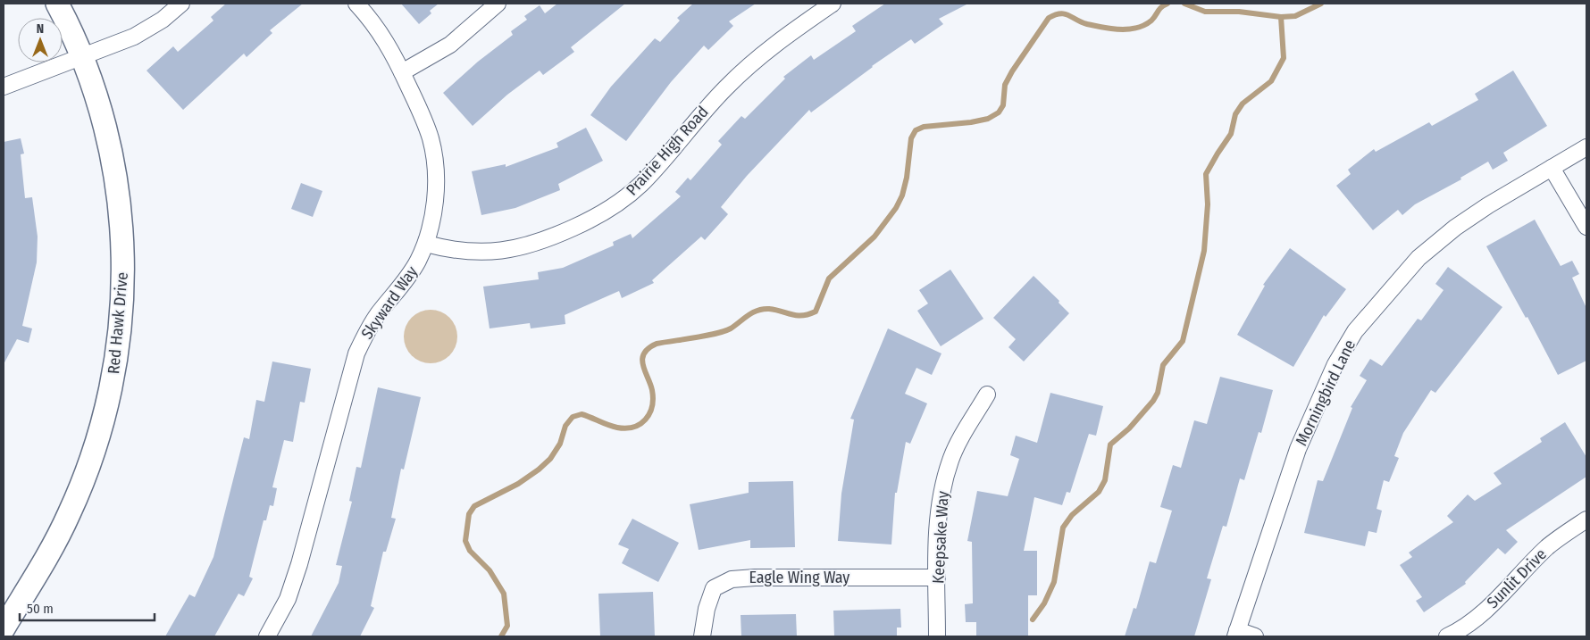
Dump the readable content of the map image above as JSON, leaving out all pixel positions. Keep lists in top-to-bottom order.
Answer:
{
  "streets": {
    "street": [
      "Prairie High Road",
      "Skyward Way",
      "Red Hawk Drive",
      "Morningbird Lane",
      "Keepsake Way",
      "Eagle Wing Way",
      "Sunlit Drive"
    ]
  },
  "crossings": [
    ["Prairie High Road", "Skyward Way"],
    ["Keepsake Way", "Eagle Wing Way"]
  ],
  "scale_bar": "50 m",
  "north": "top"
}
